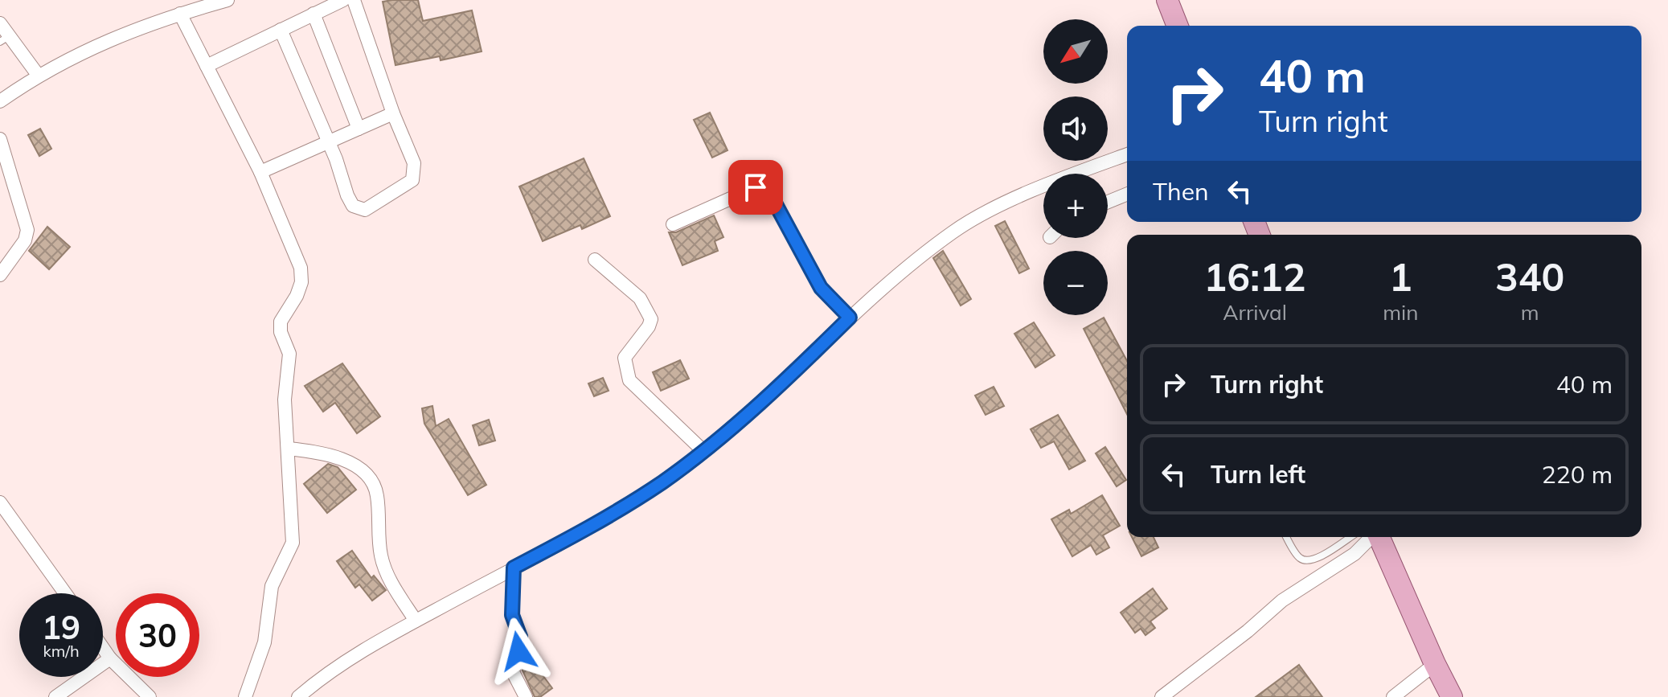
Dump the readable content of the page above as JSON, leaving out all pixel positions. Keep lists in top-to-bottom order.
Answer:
{
  "north": "bottom left",
  "page": {
    "map_buttons": ["+", "−"],
    "turn": ["40 m", "Turn right"],
    "then": "Then",
    "eta": [
      "16:12",
      "Arrival",
      "1",
      "min",
      "340",
      "m"
    ],
    "list": [
      {
        "name": "Turn right",
        "value": "40 m"
      },
      {
        "name": "Turn left",
        "value": "220 m"
      }
    ],
    "speed": "19 km/h",
    "limit": "30"
  }
}
